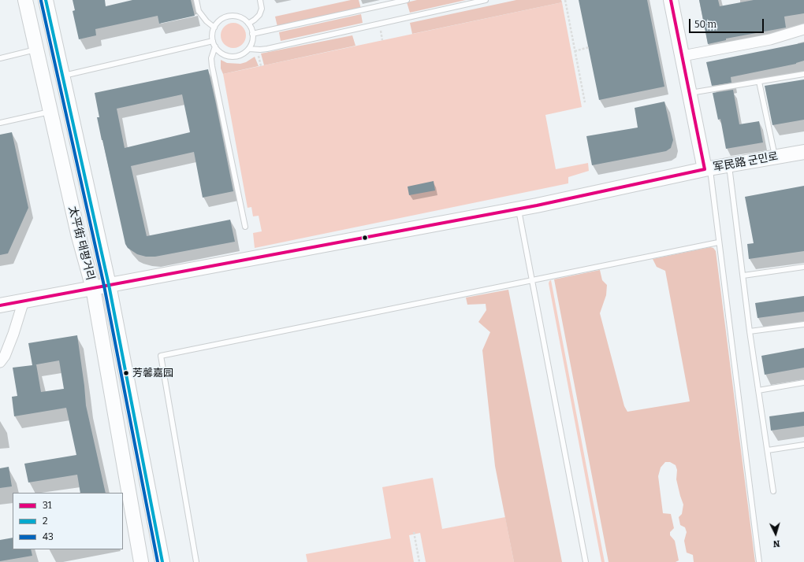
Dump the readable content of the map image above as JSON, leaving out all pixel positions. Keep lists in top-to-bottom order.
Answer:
{
  "streets": {
    "main road": ["军民路 군민로", "太平街 태평거리"]
  },
  "crossings": [
    ["军民路 군민로", "太平街 태평거리"]
  ],
  "places": ["芳馨嘉园"],
  "lines": ["transit line 31", "transit line 2", "transit line 43"],
  "legend": ["31", "2", "43"],
  "scale_bar": "50 m",
  "north": "bottom"
}
